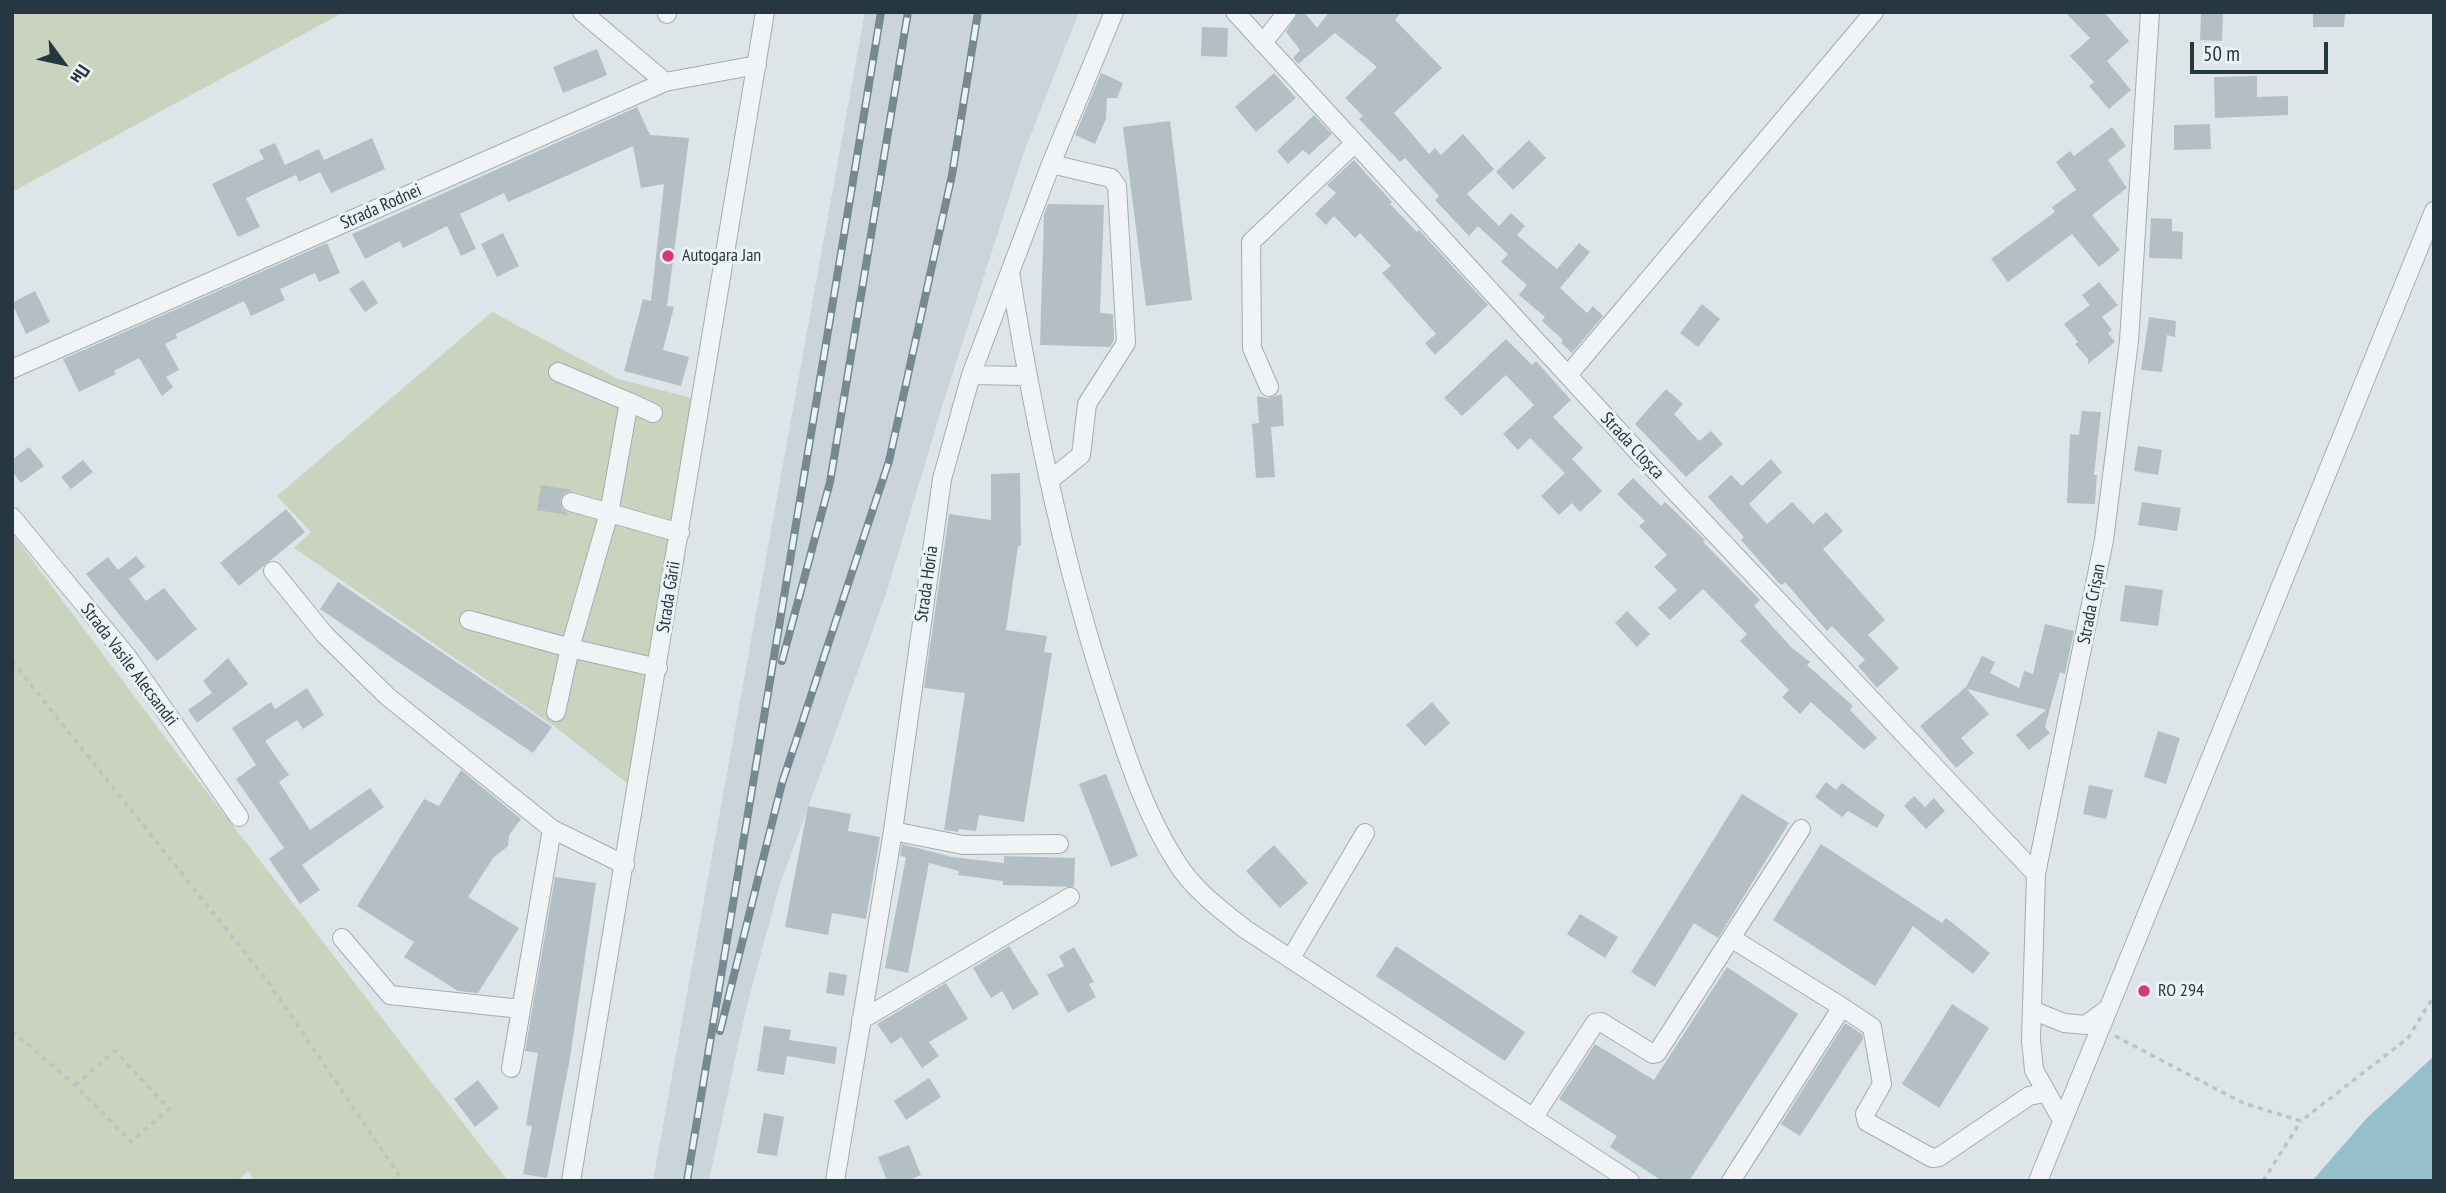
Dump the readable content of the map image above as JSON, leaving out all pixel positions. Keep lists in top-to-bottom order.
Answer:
{
  "streets": {
    "street": [
      "Strada Rodnei",
      "Strada Cloșca",
      "Strada Horia",
      "Strada Gării",
      "Strada Crișan",
      "Strada Vasile Alecsandri"
    ]
  },
  "crossings": [
    ["Strada Rodnei", "Strada Gării"],
    ["Strada Cloșca", "Strada Crișan"]
  ],
  "places": ["Autogara Jan", "RO 294"],
  "scale_bar": "50 m",
  "north": "bottom right"
}
